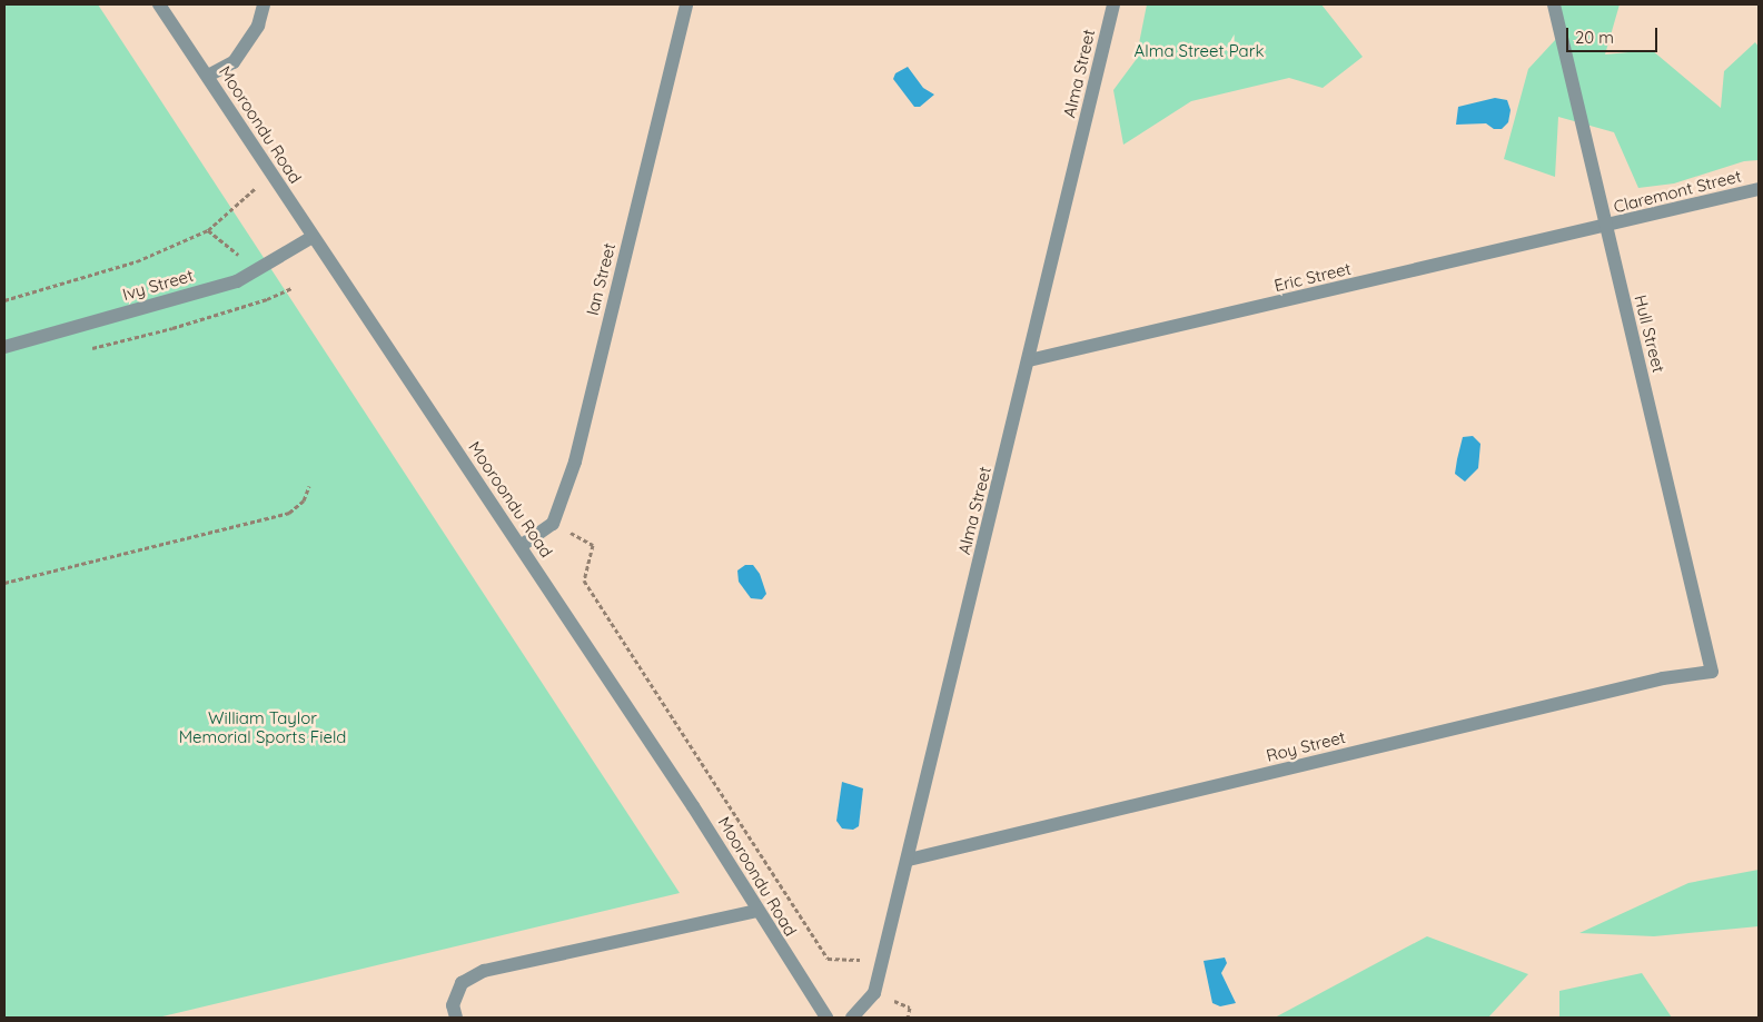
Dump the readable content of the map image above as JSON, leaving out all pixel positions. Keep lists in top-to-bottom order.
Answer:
{
  "streets": {
    "street": [
      "Alma Street",
      "Mooroondu Road",
      "Claremont Street",
      "Eric Street",
      "Ian Street",
      "Ivy Street",
      "Hull Street",
      "Roy Street"
    ]
  },
  "crossings": [
    ["Alma Street", "Eric Street"],
    ["Alma Street", "Roy Street"],
    ["Mooroondu Road", "Ivy Street"],
    ["Claremont Street", "Eric Street"],
    ["Claremont Street", "Hull Street"],
    ["Eric Street", "Hull Street"],
    ["Hull Street", "Roy Street"]
  ],
  "parks": ["Alma Street Park", "William Taylor Memorial Sports Field"],
  "scale_bar": "20 m"
}
